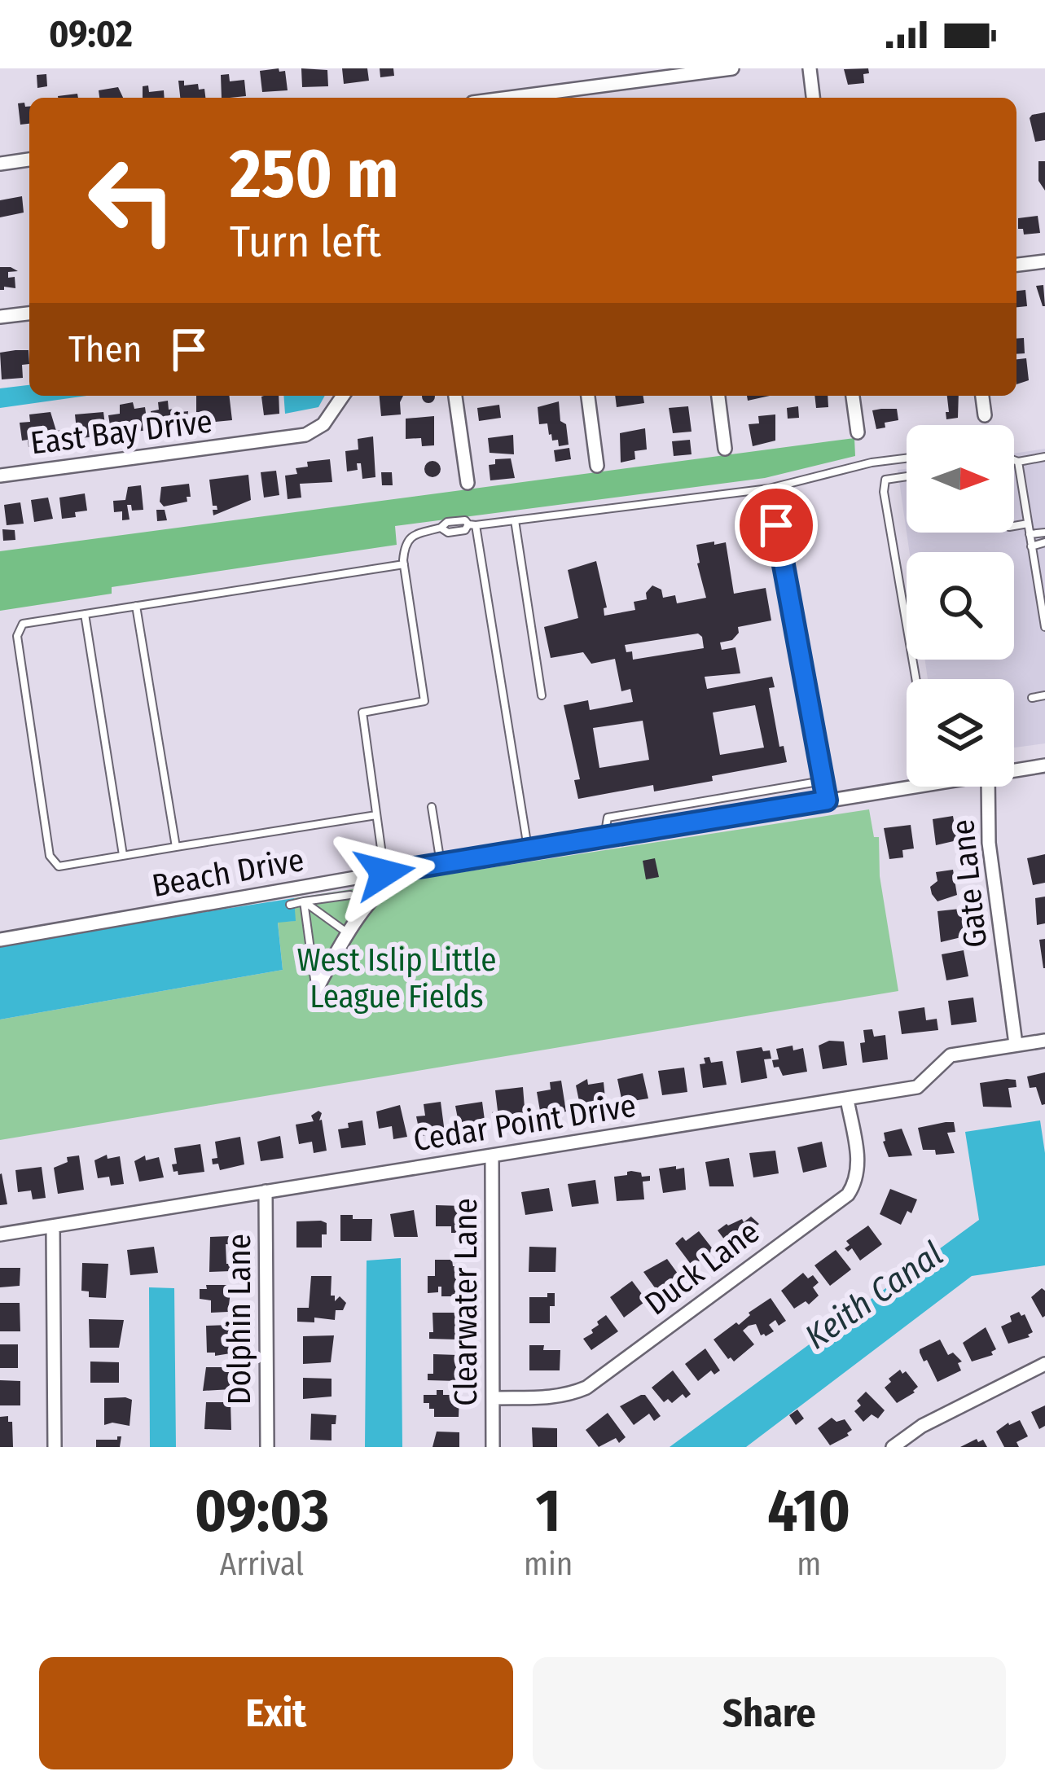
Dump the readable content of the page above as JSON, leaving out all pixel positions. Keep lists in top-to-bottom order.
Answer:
{
  "streets": {
    "street": [
      "East Bay Drive",
      "Beach Drive",
      "Gate Lane",
      "Cedar Point Drive",
      "Duck Lane",
      "Clearwater Lane",
      "Dolphin Lane"
    ]
  },
  "crossings": [
    ["Gate Lane", "Cedar Point Drive"],
    ["Cedar Point Drive", "Duck Lane"],
    ["Cedar Point Drive", "Clearwater Lane"],
    ["Cedar Point Drive", "Dolphin Lane"],
    ["Duck Lane", "Clearwater Lane"]
  ],
  "water": ["Keith Canal"],
  "parks": ["West Islip Little League Fields"],
  "north": "right",
  "page": {
    "status": "09:02",
    "turn": ["250 m", "Turn left"],
    "then": "Then",
    "eta": [
      "09:03",
      "Arrival",
      "1",
      "min",
      "410",
      "m"
    ],
    "buttons": ["Exit", "Share"]
  }
}
